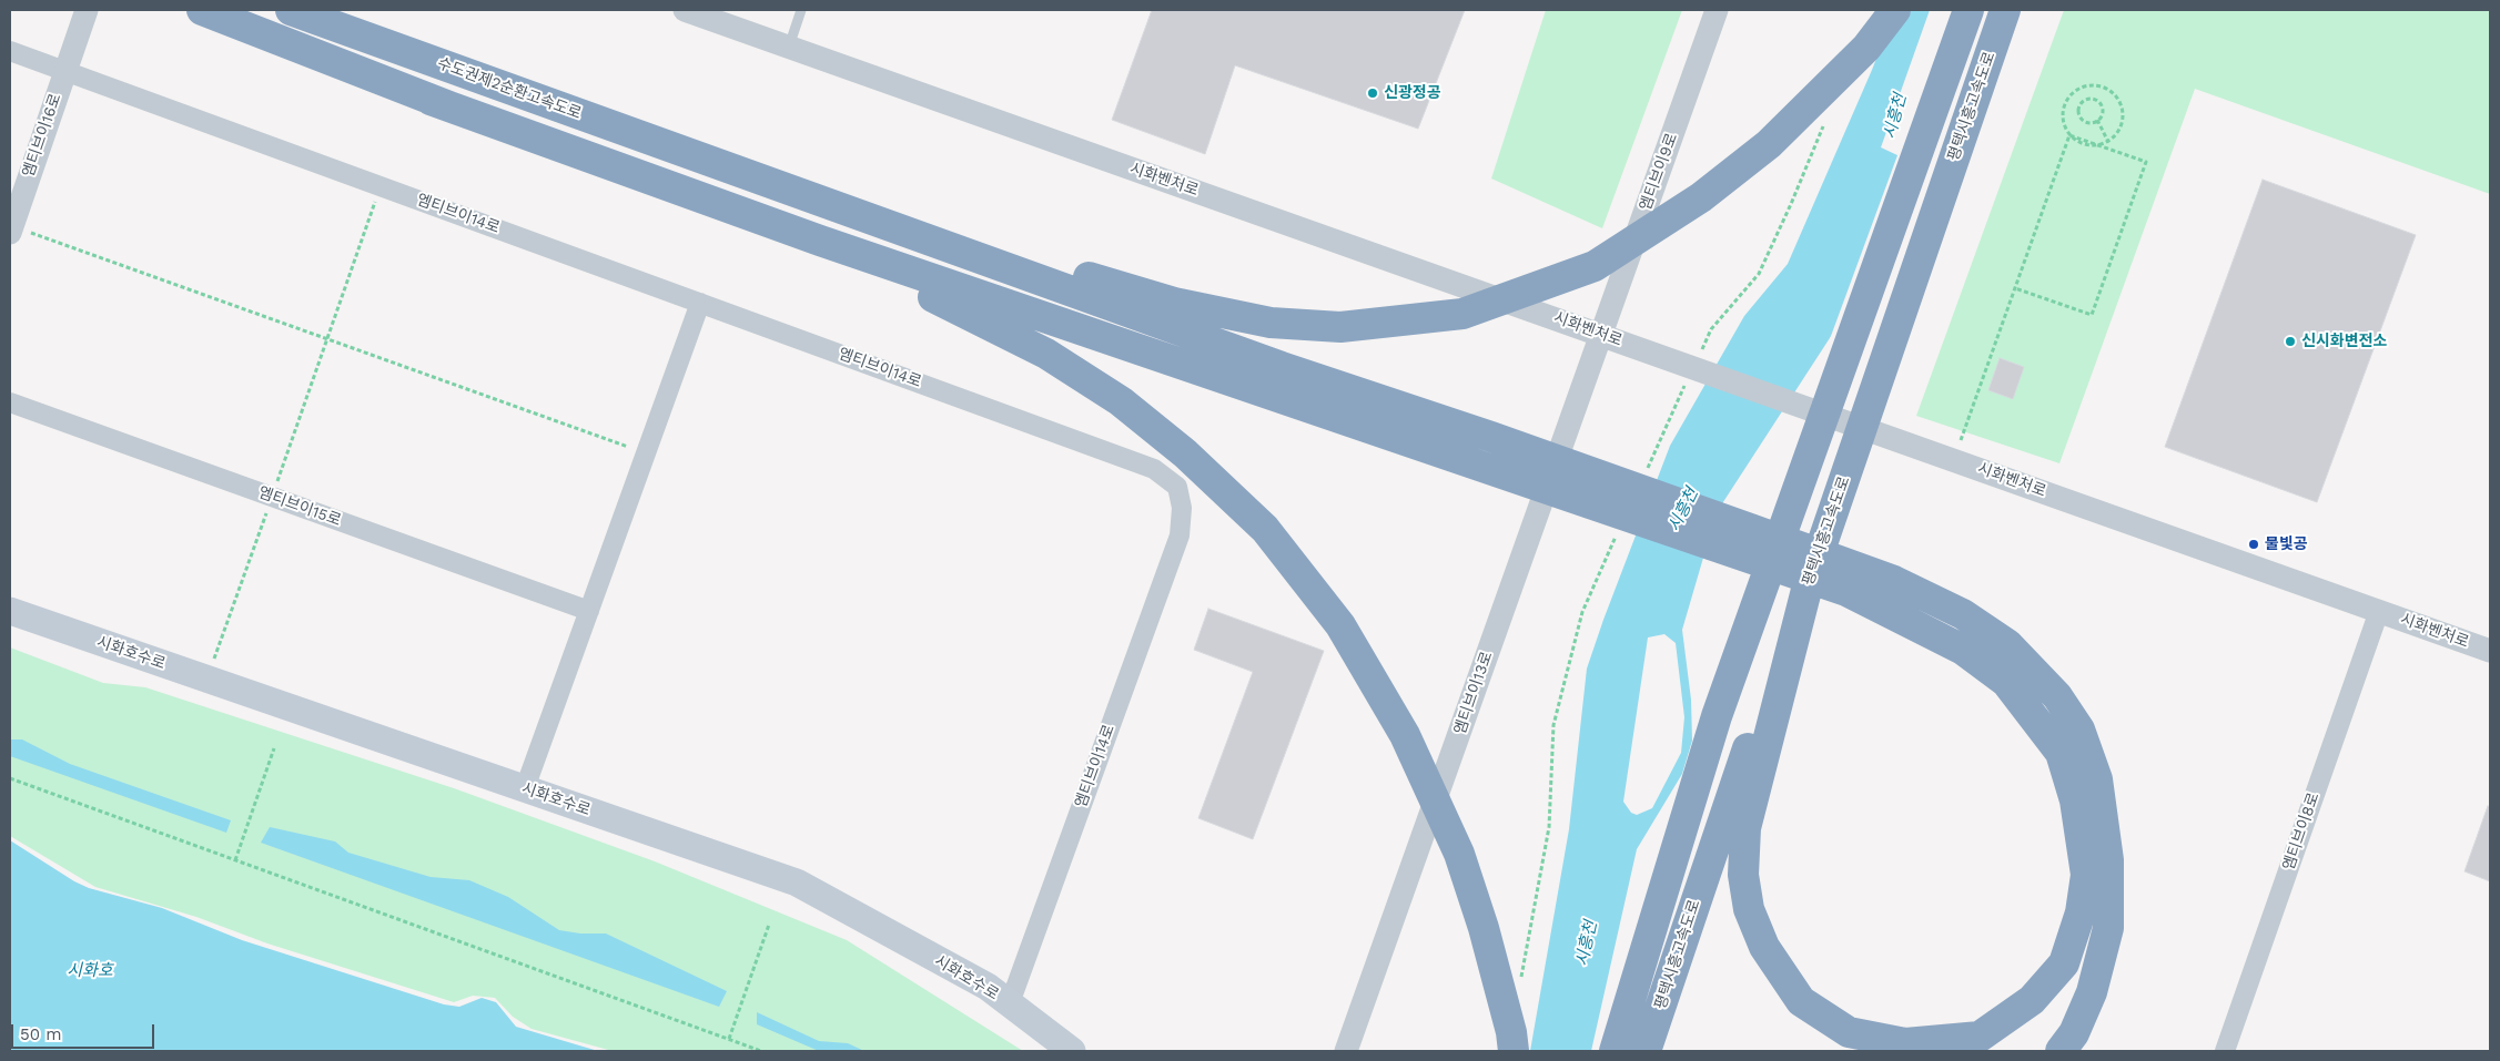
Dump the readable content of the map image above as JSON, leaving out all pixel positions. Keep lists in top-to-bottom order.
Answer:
{
  "streets": {
    "highway": ["수도권제2순환고속도로", "평택시흥고속도로"],
    "main road": ["시화호수로"],
    "street": [
      "엠티브이16로",
      "엠티브이9로",
      "시화벤처로",
      "엠티브이14로",
      "엠티브이15로",
      "엠티브이13로",
      "엠티브이8로"
    ]
  },
  "crossings": [
    ["엠티브이16로", "엠티브이14로"],
    ["엠티브이9로", "시화벤처로"],
    ["엠티브이9로", "엠티브이13로"],
    ["시화벤처로", "엠티브이13로"],
    ["시화벤처로", "엠티브이8로"],
    ["엠티브이14로", "시화호수로"]
  ],
  "water": ["시흥천", "시화호"],
  "places": ["신광정공", "신시화변전소", "물빛공"],
  "scale_bar": "50 m"
}
